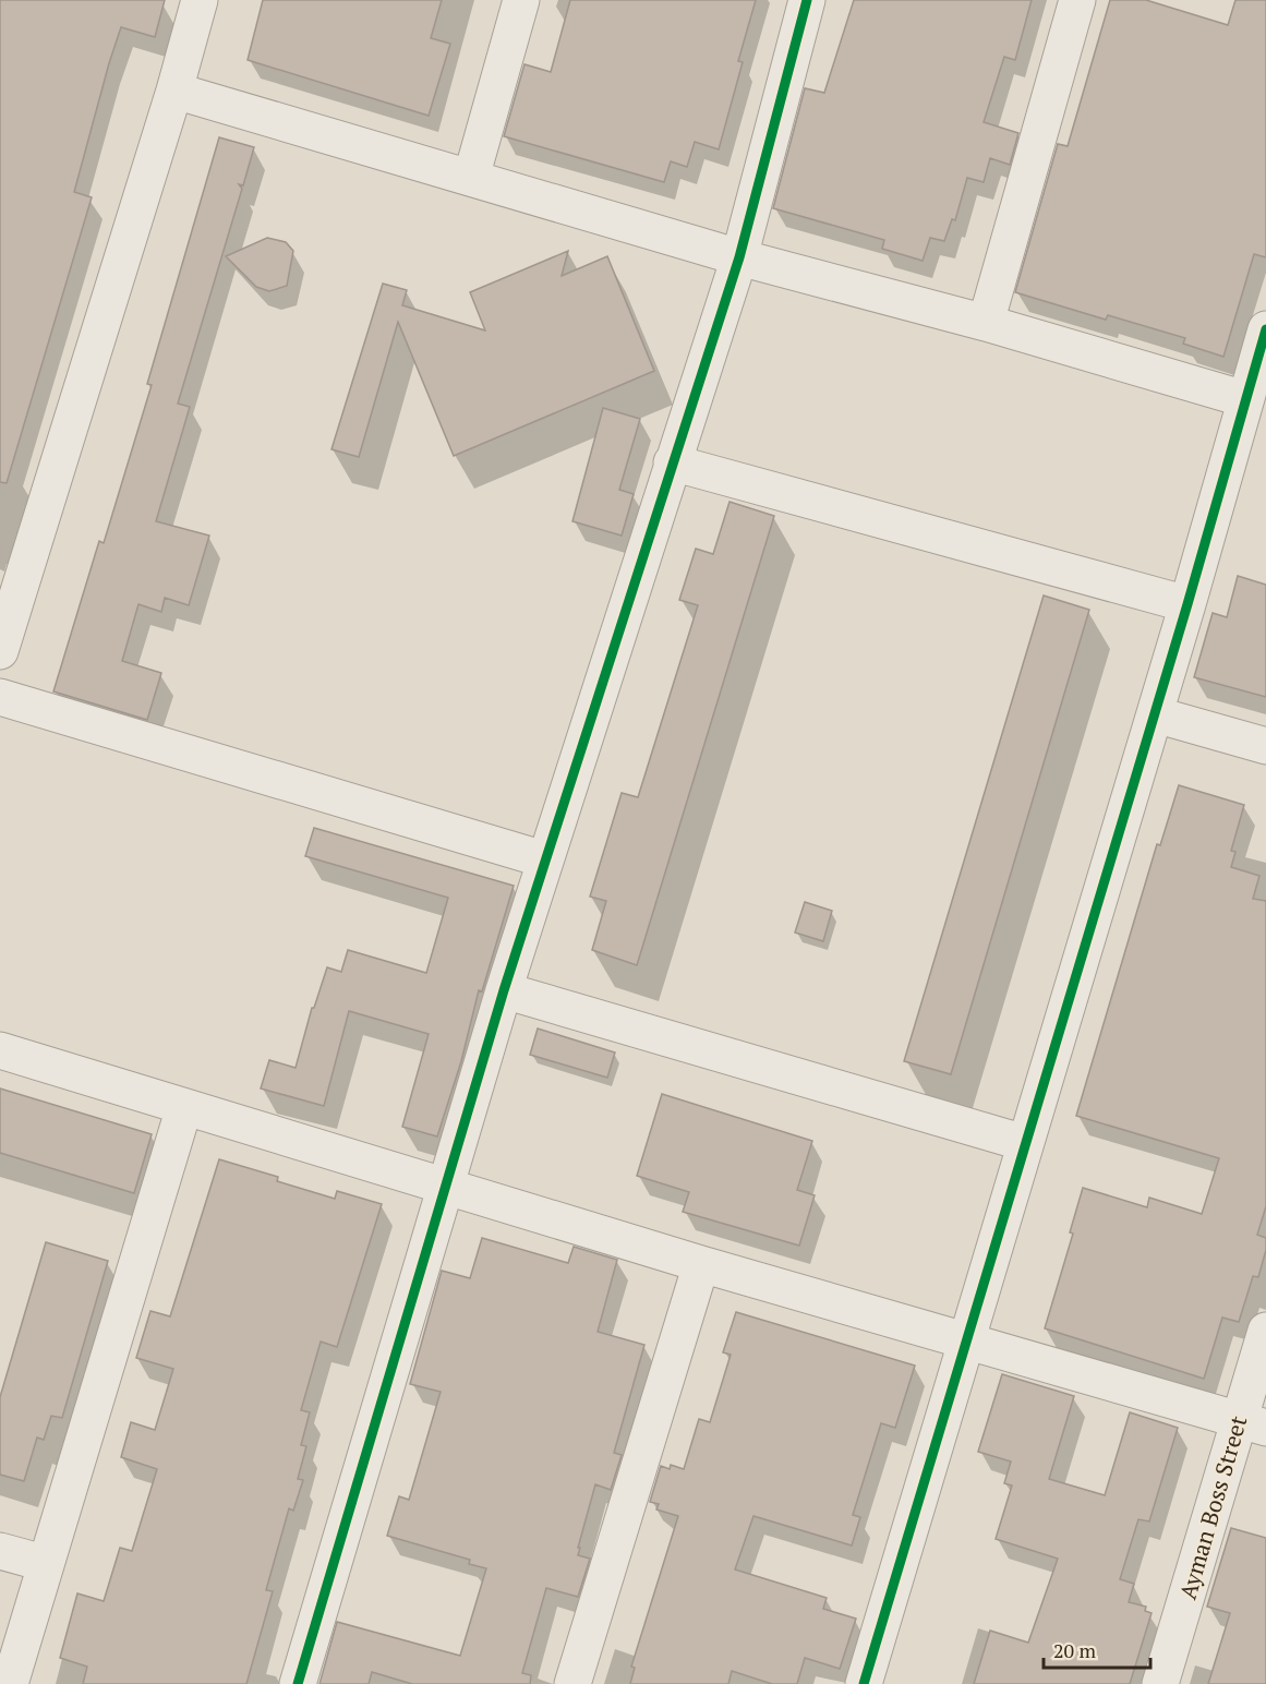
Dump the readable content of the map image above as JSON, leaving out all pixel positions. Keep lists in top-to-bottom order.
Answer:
{
  "streets": {
    "street": ["Ayman Boss Street"]
  },
  "scale_bar": "20 m"
}
